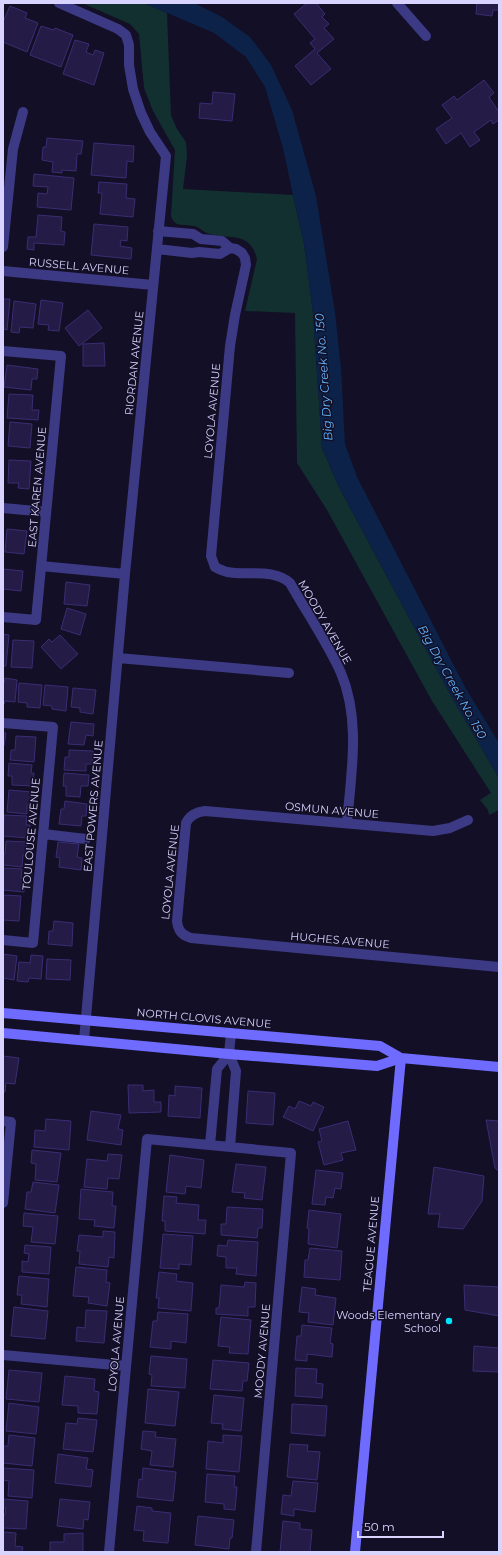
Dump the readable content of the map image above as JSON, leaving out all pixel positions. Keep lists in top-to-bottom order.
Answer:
{
  "streets": {
    "main road": ["NORTH CLOVIS AVENUE", "TEAGUE AVENUE"],
    "street": [
      "RUSSELL AVENUE",
      "RIORDAN AVENUE",
      "LOYOLA AVENUE",
      "EAST KAREN AVENUE",
      "MOODY AVENUE",
      "EAST POWERS AVENUE",
      "OSMUN AVENUE",
      "TOULOUSE AVENUE",
      "HUGHES AVENUE"
    ]
  },
  "crossings": [
    ["RUSSELL AVENUE", "RIORDAN AVENUE"],
    ["RIORDAN AVENUE", "EAST POWERS AVENUE"],
    ["LOYOLA AVENUE", "MOODY AVENUE"],
    ["LOYOLA AVENUE", "OSMUN AVENUE"],
    ["LOYOLA AVENUE", "HUGHES AVENUE"],
    ["MOODY AVENUE", "OSMUN AVENUE"],
    ["EAST POWERS AVENUE", "NORTH CLOVIS AVENUE"],
    ["NORTH CLOVIS AVENUE", "TEAGUE AVENUE"]
  ],
  "water": ["Big Dry Creek No. 150"],
  "places": ["Woods Elementary School"],
  "scale_bar": "50 m"
}
